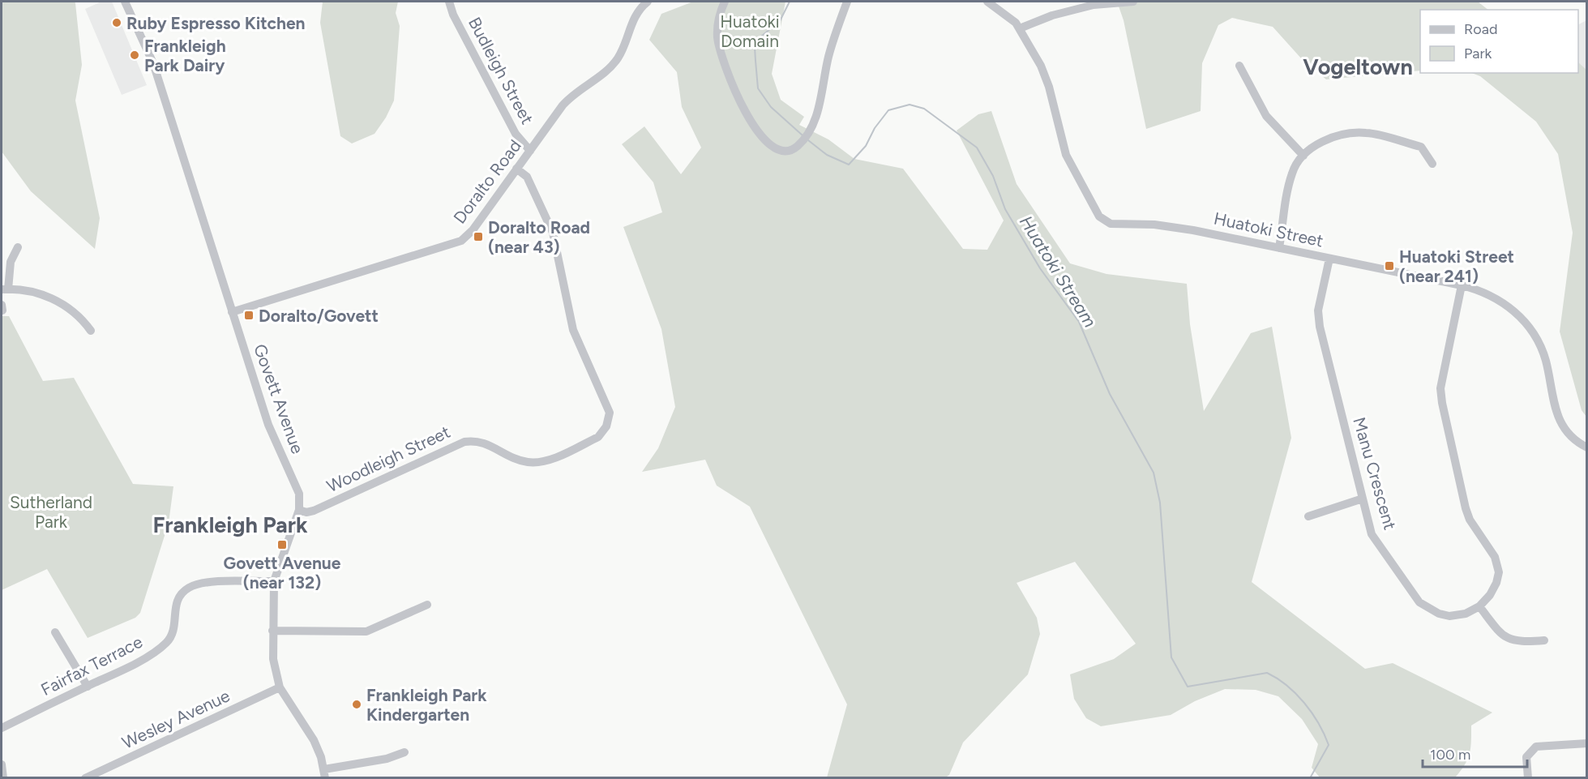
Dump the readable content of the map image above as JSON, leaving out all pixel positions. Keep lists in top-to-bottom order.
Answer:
{
  "streets": {
    "street": [
      "Budleigh Street",
      "Doralto Road",
      "Huatoki Street",
      "Govett Avenue",
      "Woodleigh Street",
      "Manu Crescent",
      "Fairfax Terrace",
      "Wesley Avenue"
    ]
  },
  "crossings": [
    ["Budleigh Street", "Doralto Road"],
    ["Doralto Road", "Govett Avenue"],
    ["Doralto Road", "Woodleigh Street"],
    ["Huatoki Street", "Manu Crescent"],
    ["Govett Avenue", "Woodleigh Street"],
    ["Govett Avenue", "Fairfax Terrace"],
    ["Govett Avenue", "Wesley Avenue"]
  ],
  "districts": ["Vogeltown", "Frankleigh Park"],
  "water": ["Huatoki Stream"],
  "parks": ["Huatoki Domain", "Sutherland Park"],
  "places": {
    "other": ["Ruby Espresso Kitchen", "Frankleigh Park Dairy", "Frankleigh Park Kindergarten"],
    "transit": [
      "Doralto Road (near 43)",
      "Huatoki Street (near 241)",
      "Doralto/Govett",
      "Govett Avenue (near 132)"
    ]
  },
  "legend": ["Road", "Park"],
  "scale_bar": "100 m"
}
